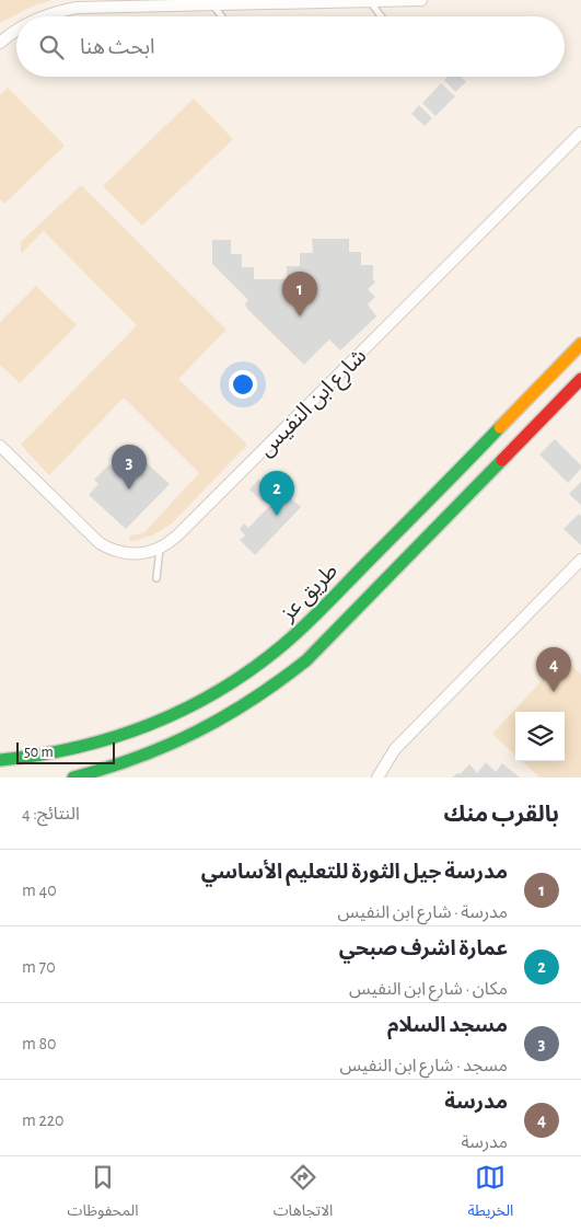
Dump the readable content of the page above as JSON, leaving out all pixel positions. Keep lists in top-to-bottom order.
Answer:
{
  "streets": {
    "street": ["شارع ابن النفيس", "طريق عز"]
  },
  "scale_bar": "50 m",
  "page": {
    "search": "ابحث هنا",
    "pins": [
      "1",
      "3",
      "2",
      "4"
    ],
    "scale": "50 m",
    "heading": ["بالقرب منك", "النتائج: 4"],
    "list": [
      {
        "mark": "1",
        "name": "مدرسة جيل الثورة للتعليم الأساسي",
        "note": "مدرسة · شارع ابن النفيس",
        "value": "40 m"
      },
      {
        "mark": "2",
        "name": "عمارة اشرف صبحي",
        "note": "مكان · شارع ابن النفيس",
        "value": "70 m"
      },
      {
        "mark": "3",
        "name": "مسجد السلام",
        "note": "مسجد · شارع ابن النفيس",
        "value": "80 m"
      },
      {
        "mark": "4",
        "name": "مدرسة",
        "note": "مدرسة",
        "value": "220 m"
      }
    ],
    "nav": ["الخريطة", "الاتجاهات", "المحفوظات"]
  }
}
